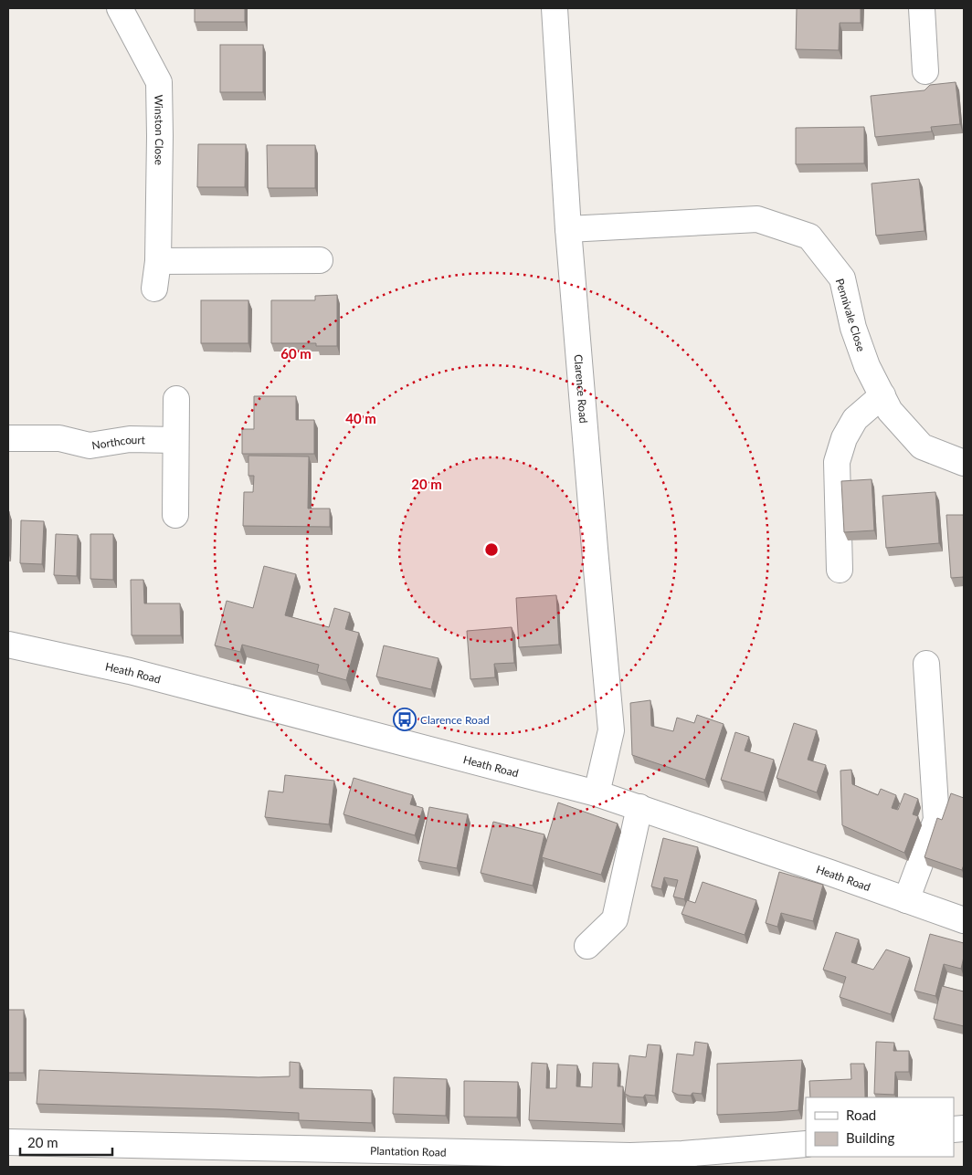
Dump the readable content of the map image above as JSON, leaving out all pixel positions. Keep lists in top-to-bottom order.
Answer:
{
  "streets": {
    "street": [
      "Winston Close",
      "Pennivale Close",
      "Clarence Road",
      "Northcourt",
      "Heath Road",
      "Plantation Road"
    ]
  },
  "crossings": [
    ["Pennivale Close", "Clarence Road"],
    ["Clarence Road", "Heath Road"]
  ],
  "places": {
    "bus stop": ["Clarence Road"]
  },
  "legend": ["Road", "Building"],
  "scale_bar": "20 m",
  "rings": ["60 m", "40 m", "20 m"]
}
